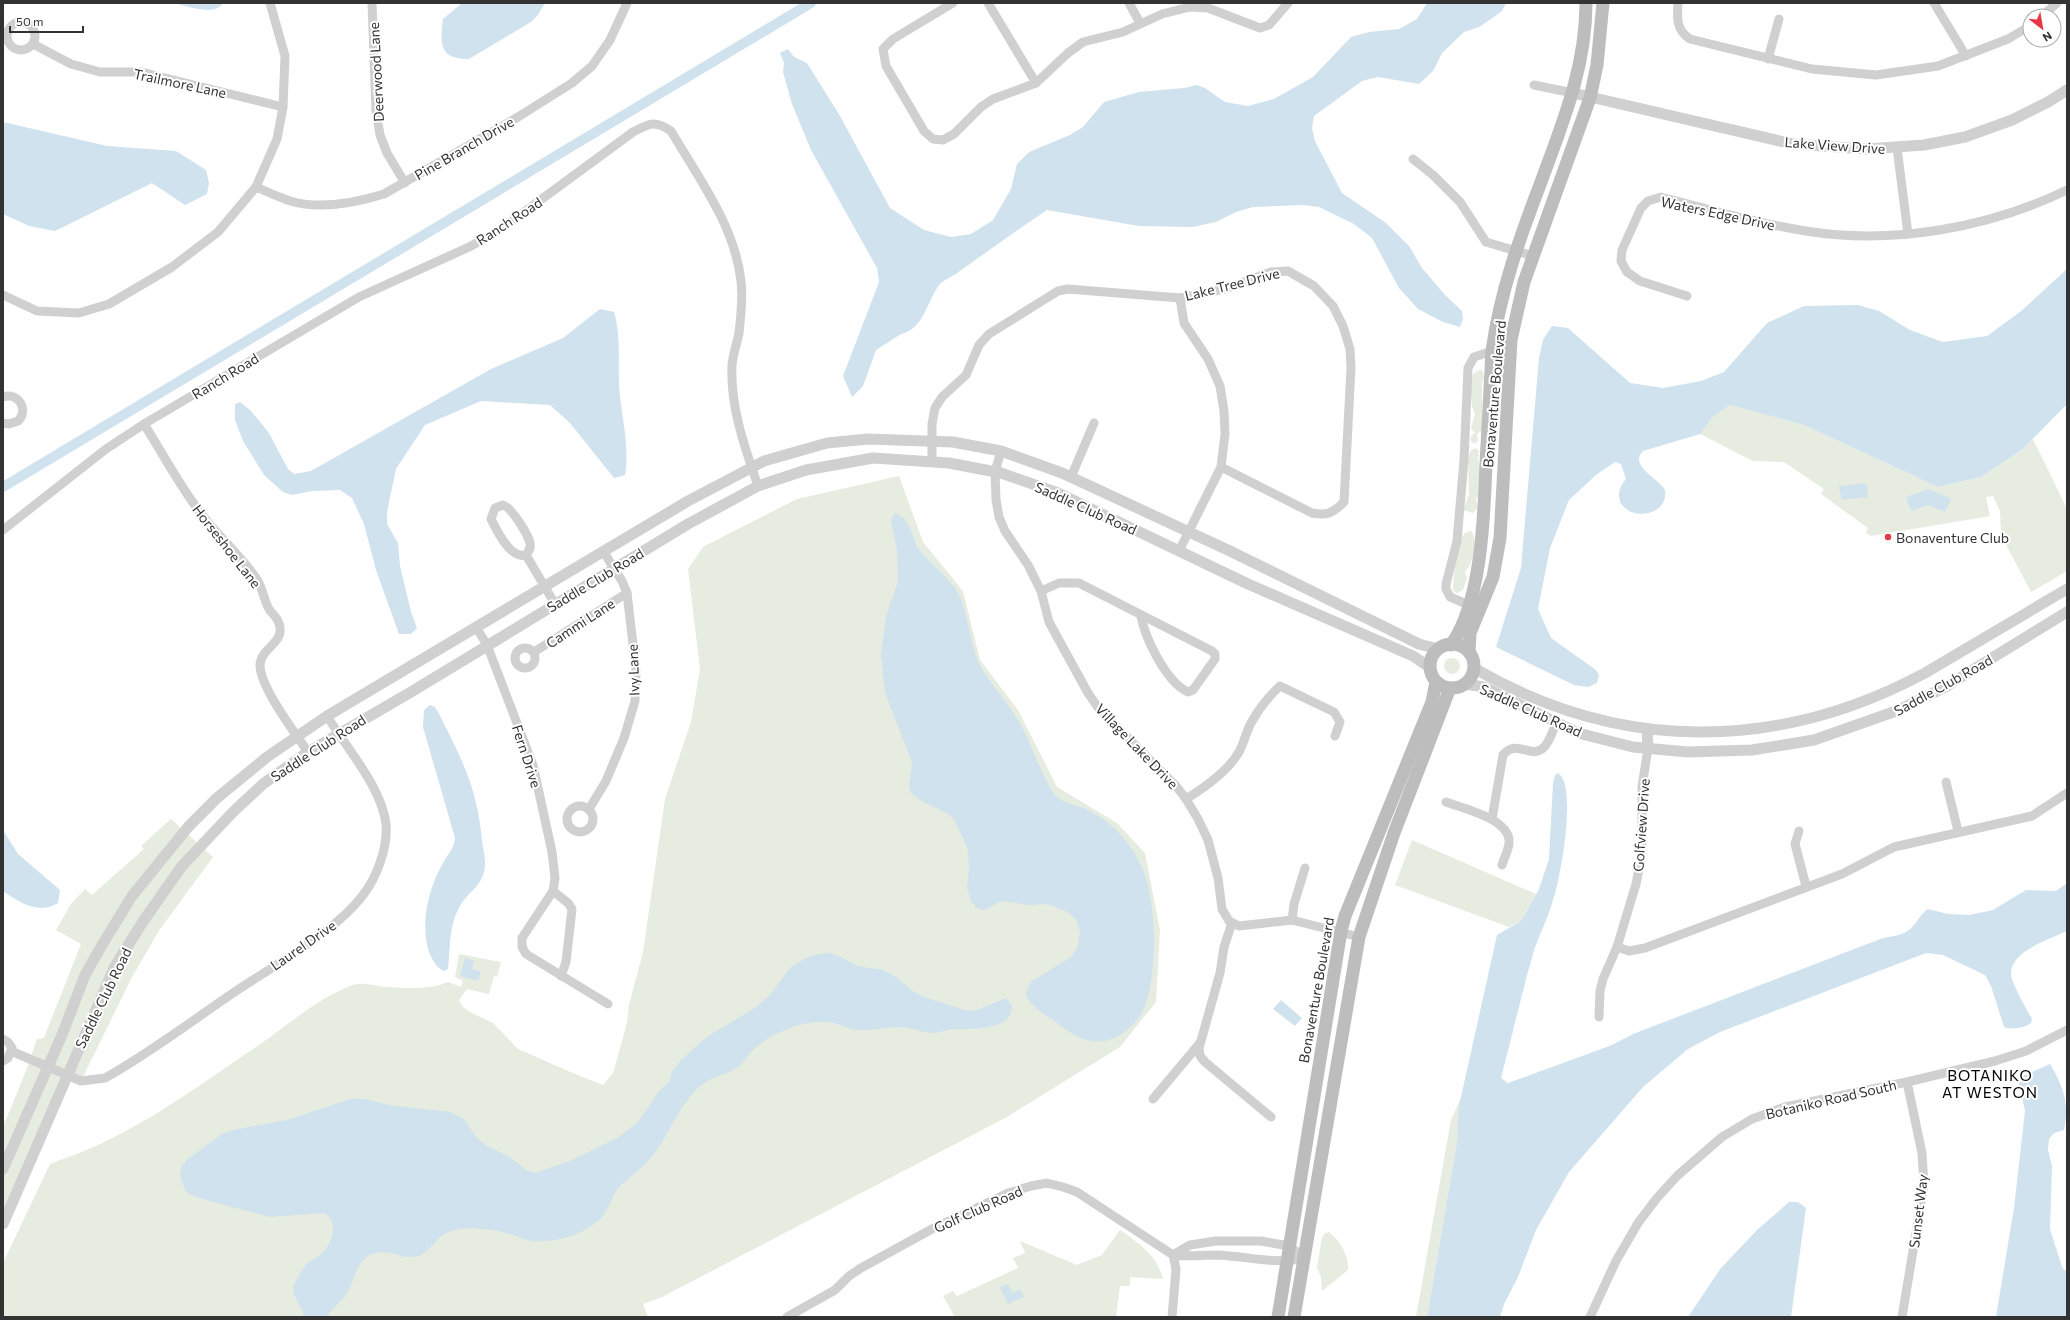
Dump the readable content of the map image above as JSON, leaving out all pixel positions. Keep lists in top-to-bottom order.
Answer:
{
  "streets": {
    "main road": ["Bonaventure Boulevard"],
    "street": [
      "Deerwood Lane",
      "Trailmore Lane",
      "Lake View Drive",
      "Pine Branch Drive",
      "Waters Edge Drive",
      "Ranch Road",
      "Lake Tree Drive",
      "Saddle Club Road",
      "Horseshoe Lane",
      "Cammi Lane",
      "Ivy Lane",
      "Village Lake Drive",
      "Fern Drive",
      "Golfview Drive",
      "Laurel Drive",
      "Botaniko Road South",
      "Golf Club Road",
      "Sunset Way"
    ]
  },
  "crossings": [
    ["Deerwood Lane", "Pine Branch Drive"],
    ["Lake View Drive", "Bonaventure Boulevard"],
    ["Ranch Road", "Saddle Club Road"],
    ["Ranch Road", "Horseshoe Lane"],
    ["Lake Tree Drive", "Saddle Club Road"],
    ["Bonaventure Boulevard", "Saddle Club Road"],
    ["Bonaventure Boulevard", "Golf Club Road"],
    ["Saddle Club Road", "Horseshoe Lane"],
    ["Saddle Club Road", "Ivy Lane"],
    ["Saddle Club Road", "Village Lake Drive"],
    ["Saddle Club Road", "Fern Drive"],
    ["Saddle Club Road", "Golfview Drive"],
    ["Saddle Club Road", "Laurel Drive"],
    ["Cammi Lane", "Ivy Lane"],
    ["Botaniko Road South", "Sunset Way"]
  ],
  "districts": ["BOTANIKO AT WESTON"],
  "places": ["Bonaventure Club"],
  "scale_bar": "50 m",
  "north": "bottom right"
}
